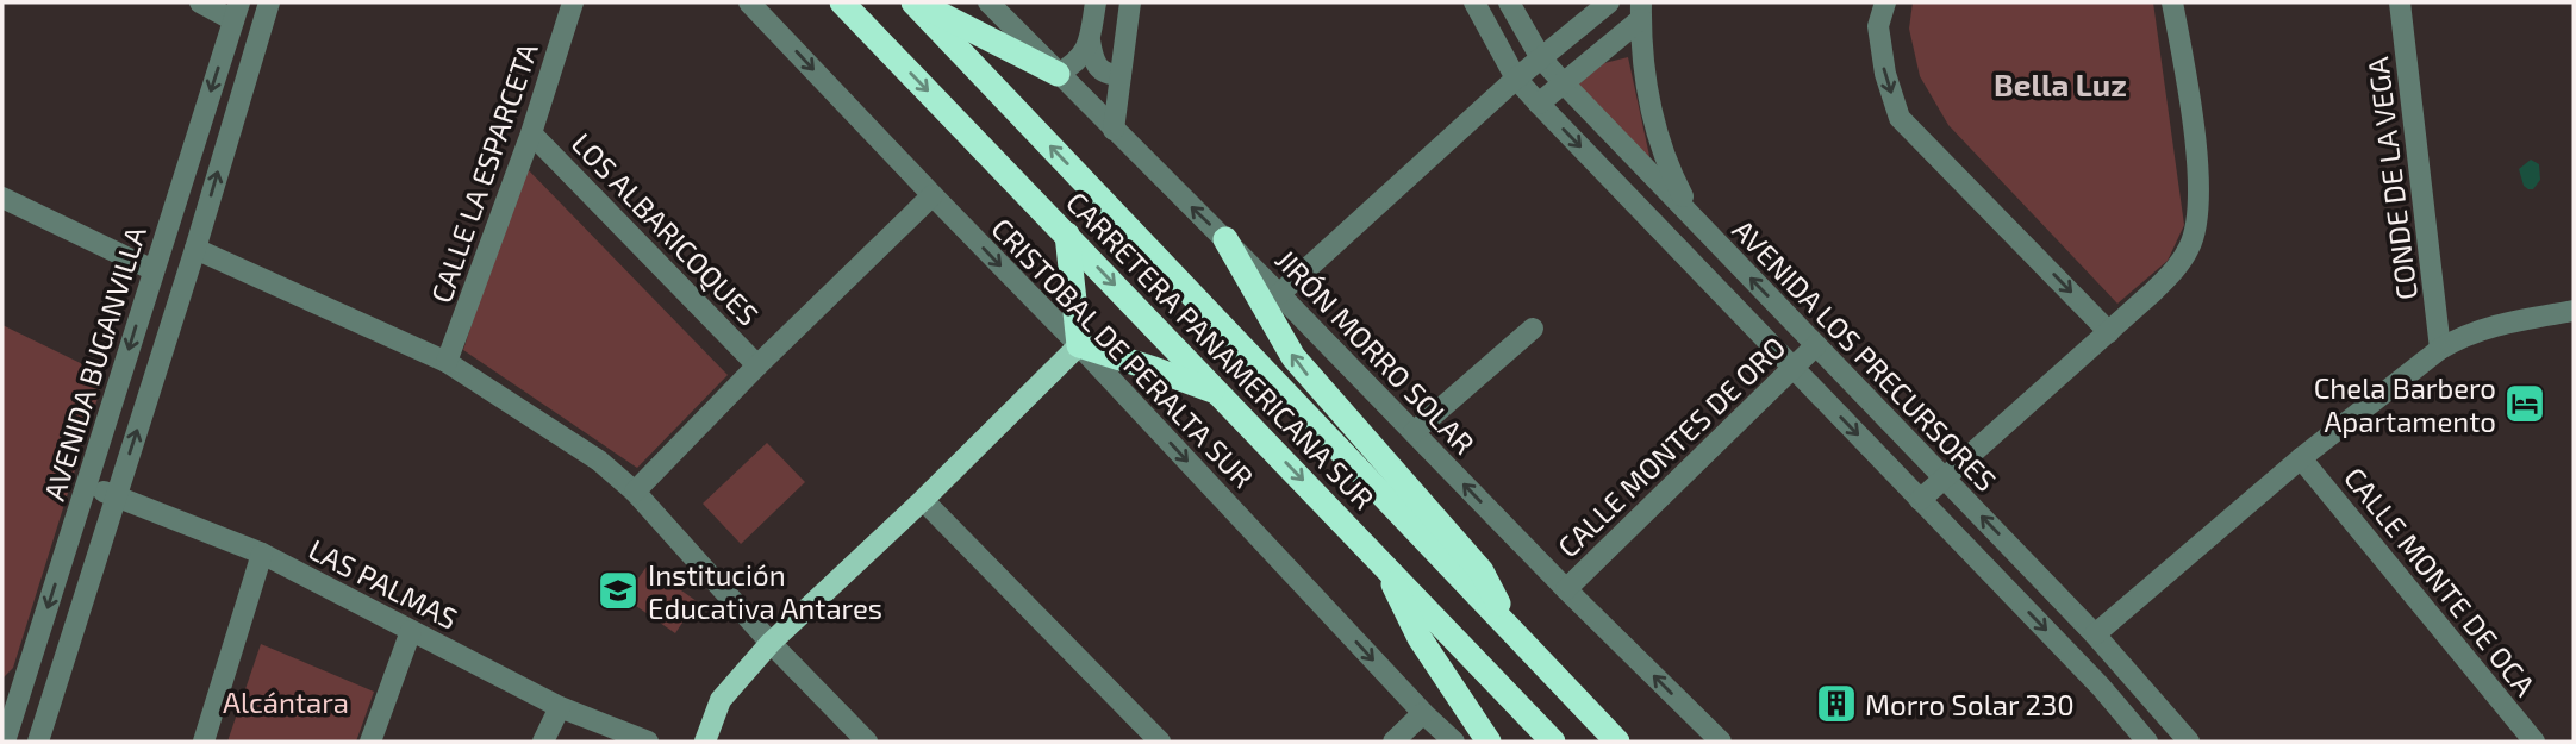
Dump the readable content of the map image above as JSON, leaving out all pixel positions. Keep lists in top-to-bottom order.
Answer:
{
  "streets": {
    "highway": ["CARRETERA PANAMERICANA SUR"],
    "street": [
      "CALLE LA ESPARCETA",
      "CONDE DE LA VEGA",
      "LOS ALBARICOQUES",
      "JIRÓN MORRO SOLAR",
      "CRISTOBAL DE PERALTA SUR",
      "AVENIDA LOS PRECURSORES",
      "AVENIDA BUGANVILLA",
      "CALLE MONTES DE ORO",
      "CALLE MONTE DE OCA",
      "LAS PALMAS"
    ]
  },
  "crossings": [
    ["CALLE LA ESPARCETA", "LOS ALBARICOQUES"],
    ["JIRÓN MORRO SOLAR", "CALLE MONTES DE ORO"],
    ["AVENIDA LOS PRECURSORES", "CALLE MONTES DE ORO"],
    ["AVENIDA BUGANVILLA", "LAS PALMAS"]
  ],
  "one_way": ["JIRÓN MORRO SOLAR", "CRISTOBAL DE PERALTA SUR"],
  "districts": ["Bella Luz"],
  "parks": ["Alcántara"],
  "places": {
    "hotel": ["Chela Barbero Apartamento"],
    "school or university": ["Institución Educativa Antares"],
    "building": ["Morro Solar 230"]
  }
}
